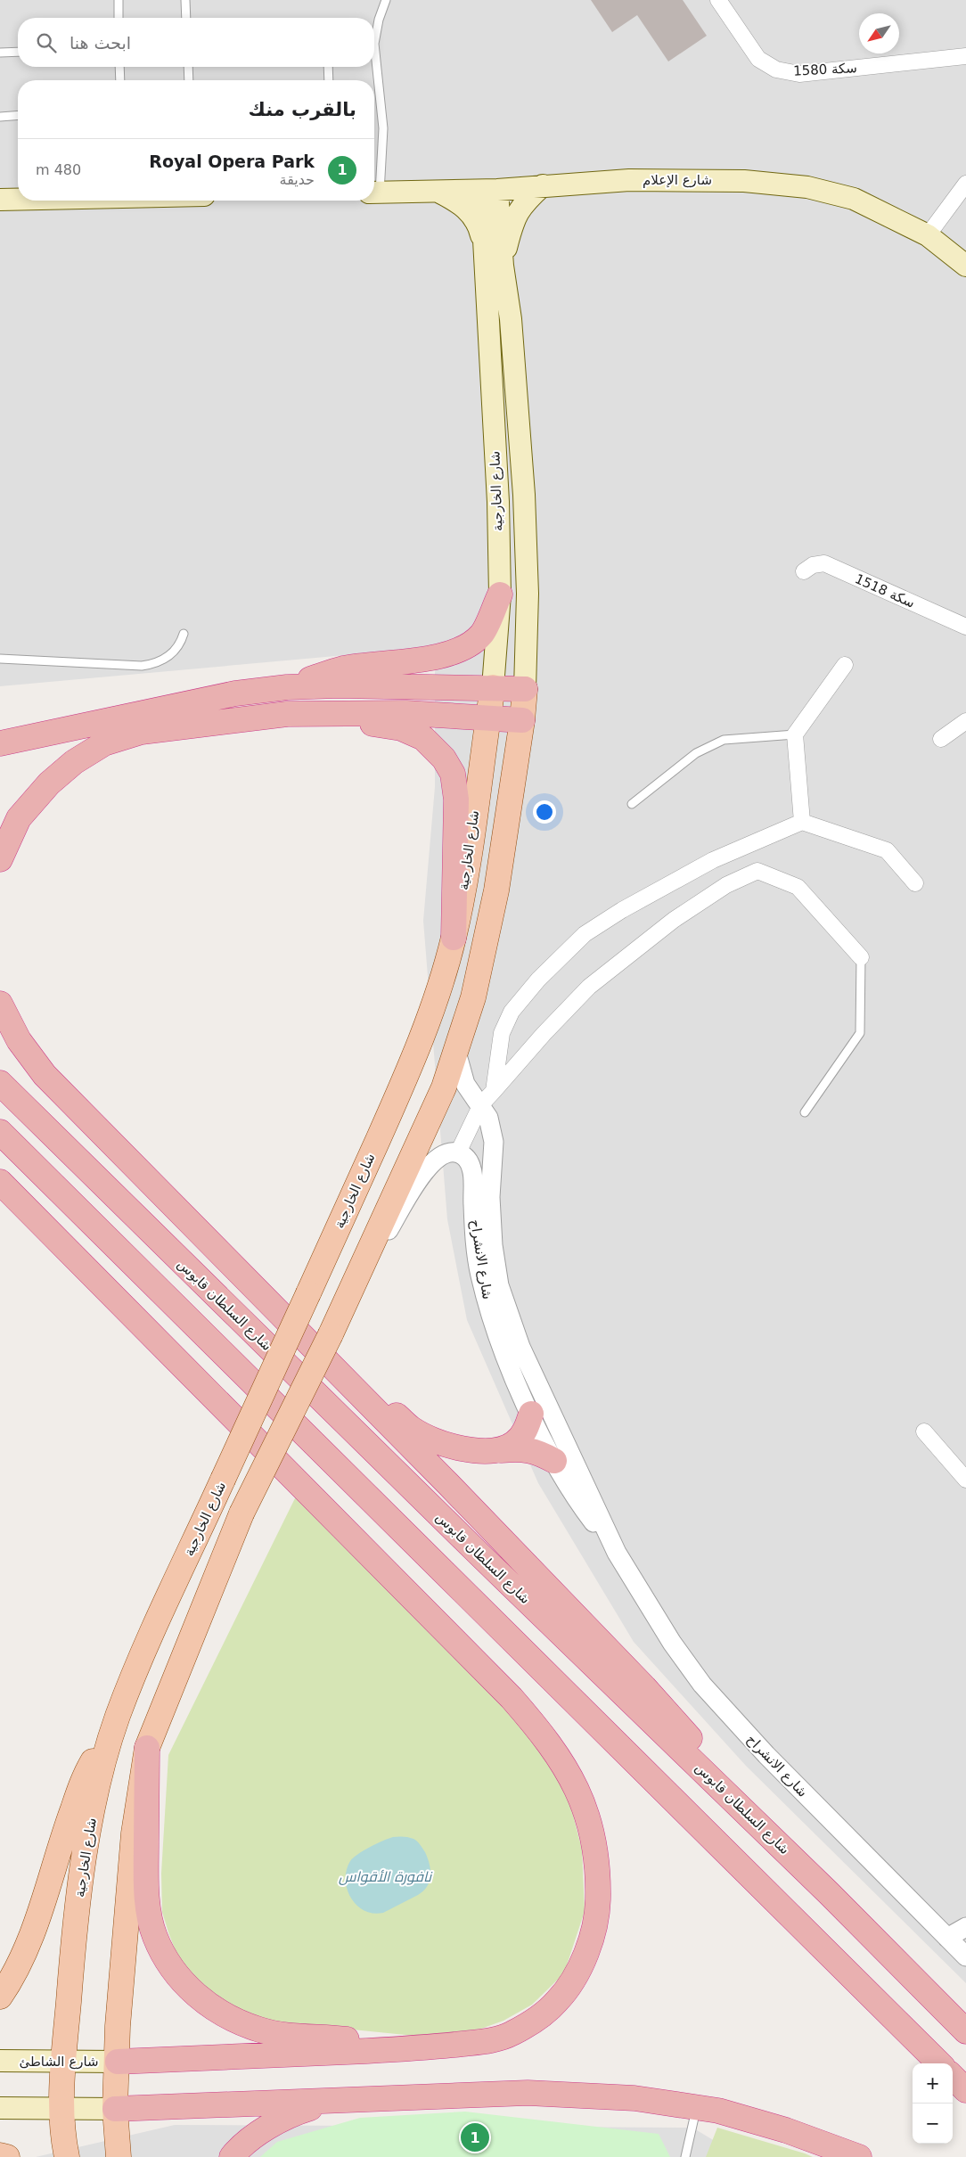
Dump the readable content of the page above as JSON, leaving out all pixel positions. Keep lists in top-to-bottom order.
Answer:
{
  "streets": {
    "highway": ["شارع السلطان قابوس"],
    "main road": ["شارع الإعلام", "شارع الخارجية", "شارع الشاطئ"],
    "street": ["سكة 1580", "سكة 1518", "شارع الانشراح"]
  },
  "crossings": [
    ["شارع الإعلام", "شارع الخارجية"],
    ["شارع الخارجية", "شارع الانشراح"],
    ["شارع الخارجية", "شارع الشاطئ"]
  ],
  "water": ["نافورة الأقواس"],
  "north": "bottom left",
  "page": {
    "search": "ابحث هنا",
    "heading": "بالقرب منك",
    "list": [
      {
        "mark": "1",
        "name": "Royal Opera Park",
        "note": "حديقة",
        "value": "480 m"
      }
    ],
    "map_buttons": ["+", "−"],
    "pins": "1"
  }
}
